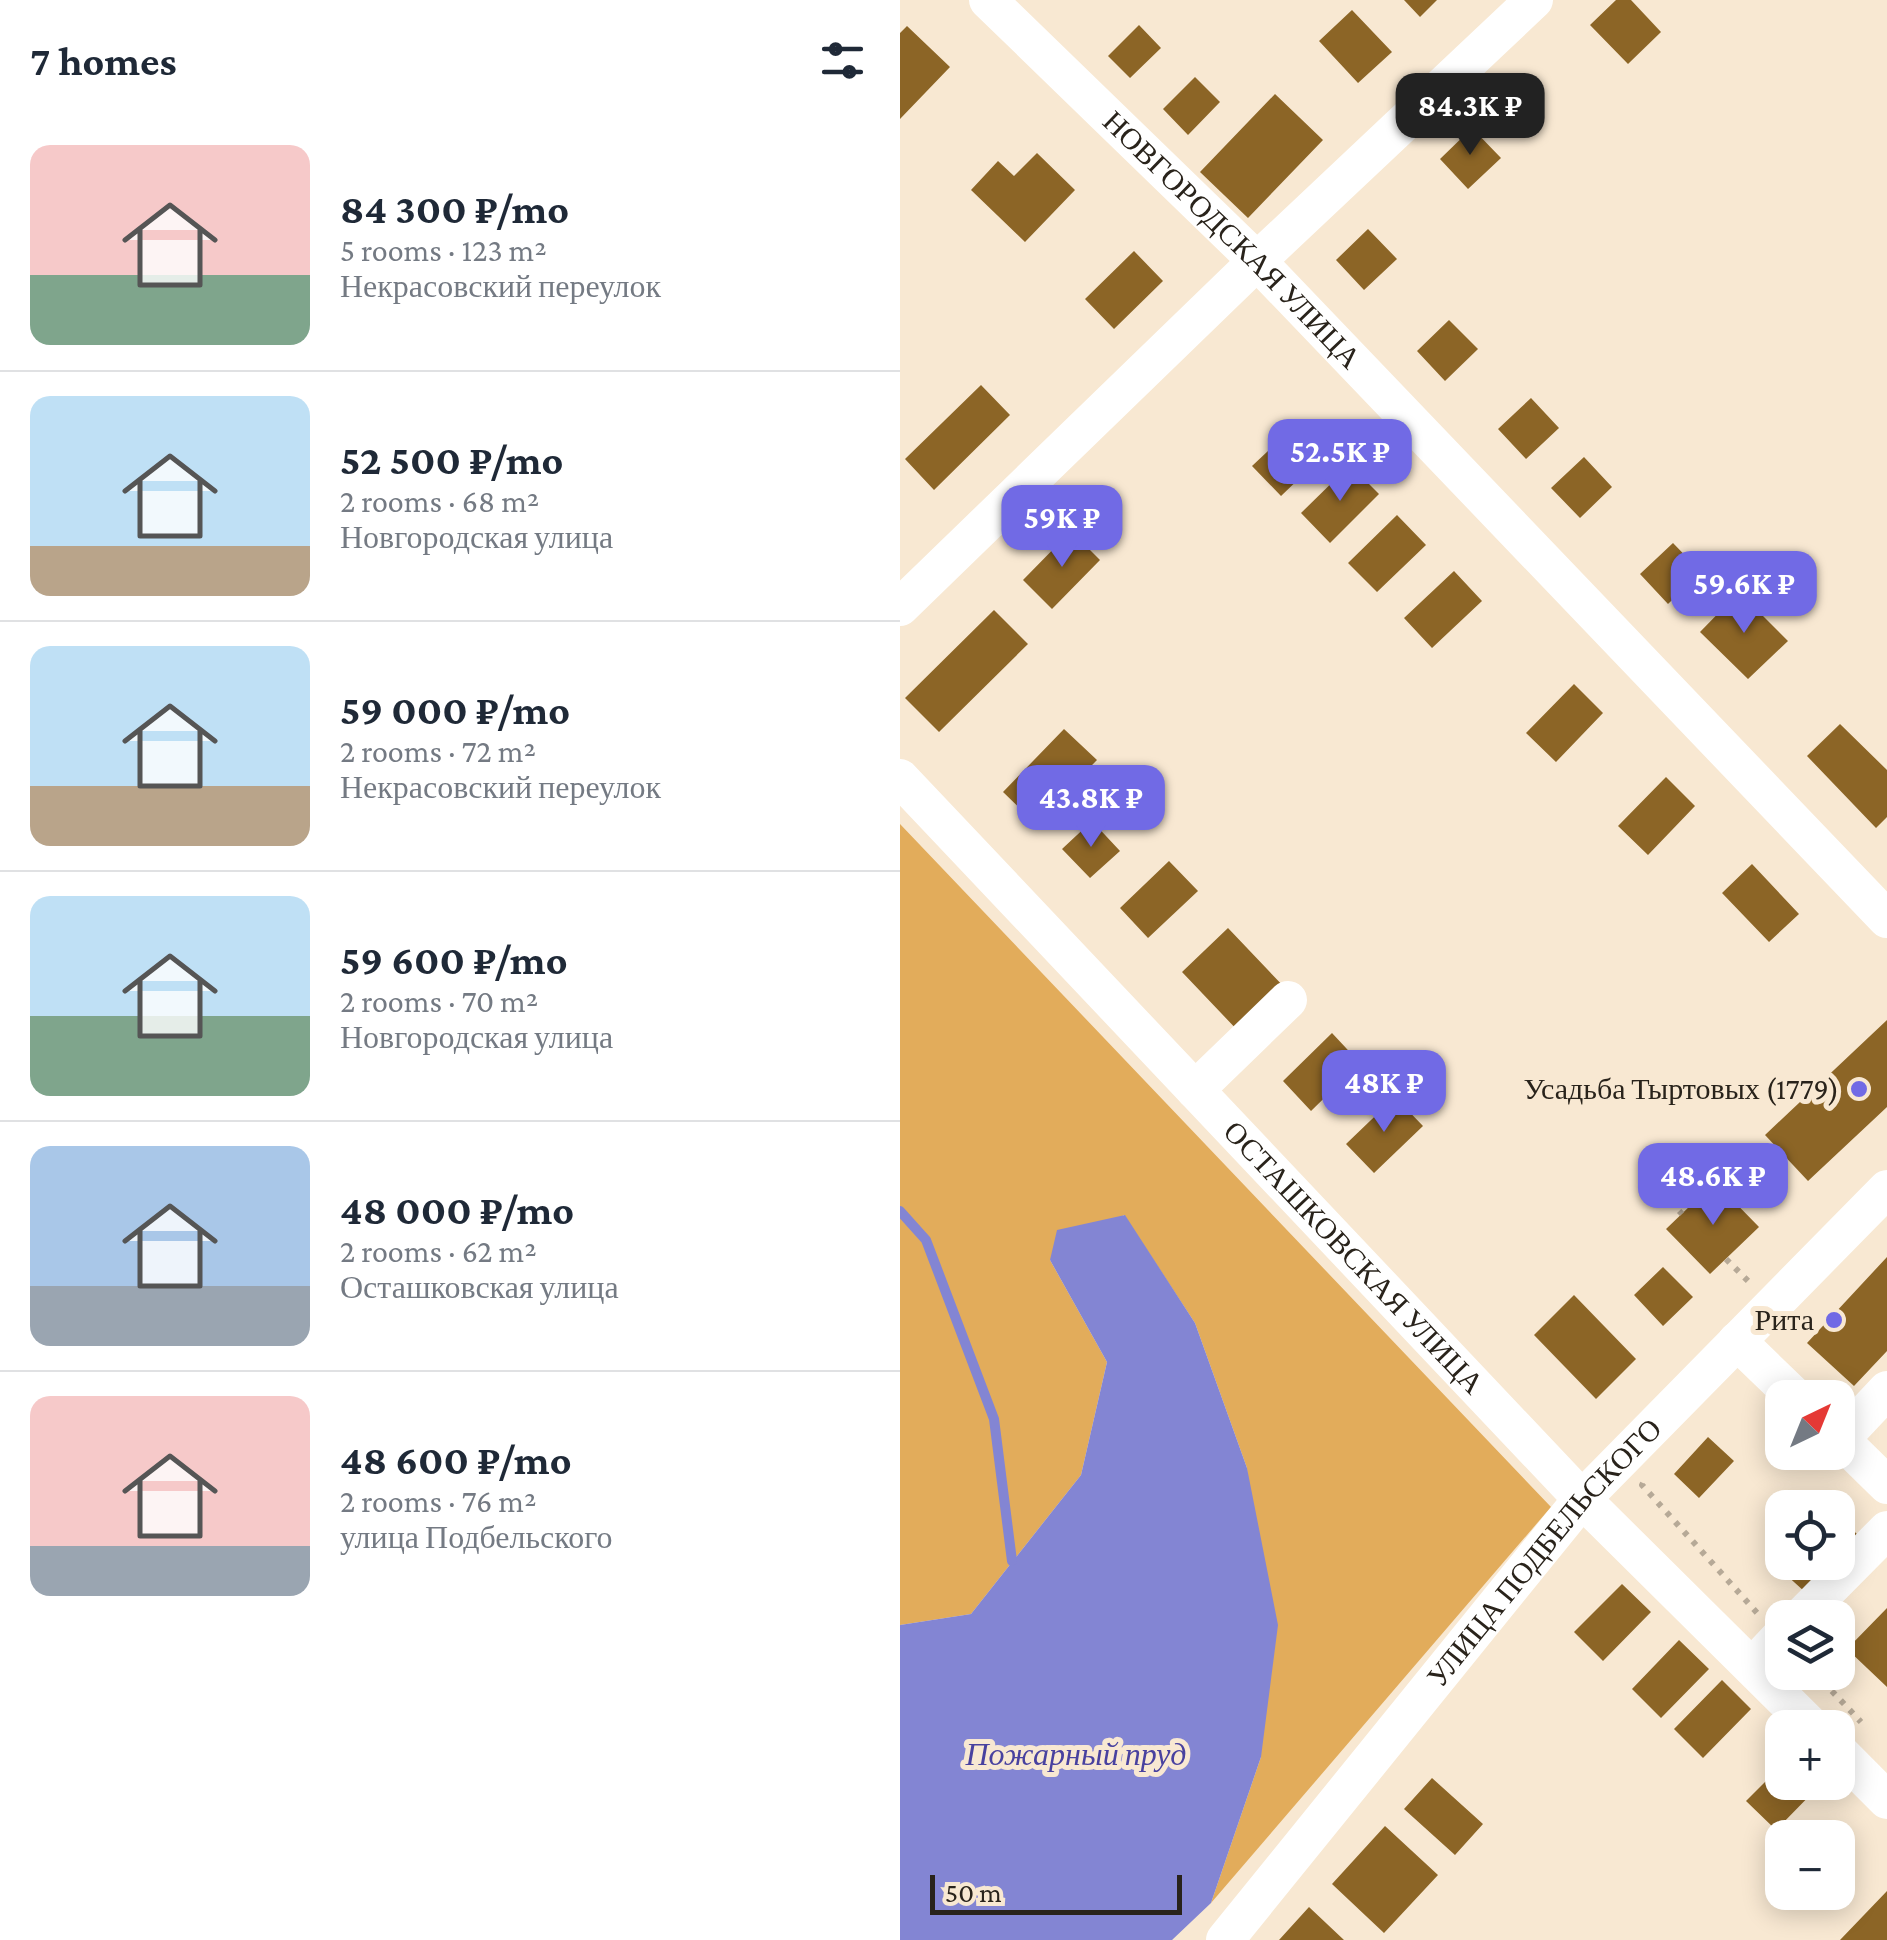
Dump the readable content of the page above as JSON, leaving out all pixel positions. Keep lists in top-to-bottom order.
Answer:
{
  "streets": {
    "street": ["НОВГОРОДСКАЯ УЛИЦА", "ОСТАШКОВСКАЯ УЛИЦА", "УЛИЦА ПОДБЕЛЬСКОГО"]
  },
  "crossings": [
    ["ОСТАШКОВСКАЯ УЛИЦА", "УЛИЦА ПОДБЕЛЬСКОГО"]
  ],
  "water": ["Пожарный пруд"],
  "places": ["Усадьба Тыртовых (1779)", "Рита"],
  "scale_bar": "50 m",
  "north": "top right",
  "page": {
    "heading": "7 homes",
    "price": [
      "84.3K ₽",
      "52.5K ₽",
      "59K ₽",
      "59.6K ₽",
      "43.8K ₽",
      "48K ₽",
      "48.6K ₽"
    ],
    "list": [
      {
        "name": "84 300 ₽/mo",
        "note": "5 rooms · 123 m² · Некрасовский переулок"
      },
      {
        "name": "52 500 ₽/mo",
        "note": "2 rooms · 68 m² · Новгородская улица"
      },
      {
        "name": "59 000 ₽/mo",
        "note": "2 rooms · 72 m² · Некрасовский переулок"
      },
      {
        "name": "59 600 ₽/mo",
        "note": "2 rooms · 70 m² · Новгородская улица"
      },
      {
        "name": "48 000 ₽/mo",
        "note": "2 rooms · 62 m² · Осташковская улица"
      },
      {
        "name": "48 600 ₽/mo",
        "note": "2 rooms · 76 m² · улица Подбельского"
      }
    ],
    "map_buttons": ["+", "−"],
    "scale": "50 m"
  }
}
